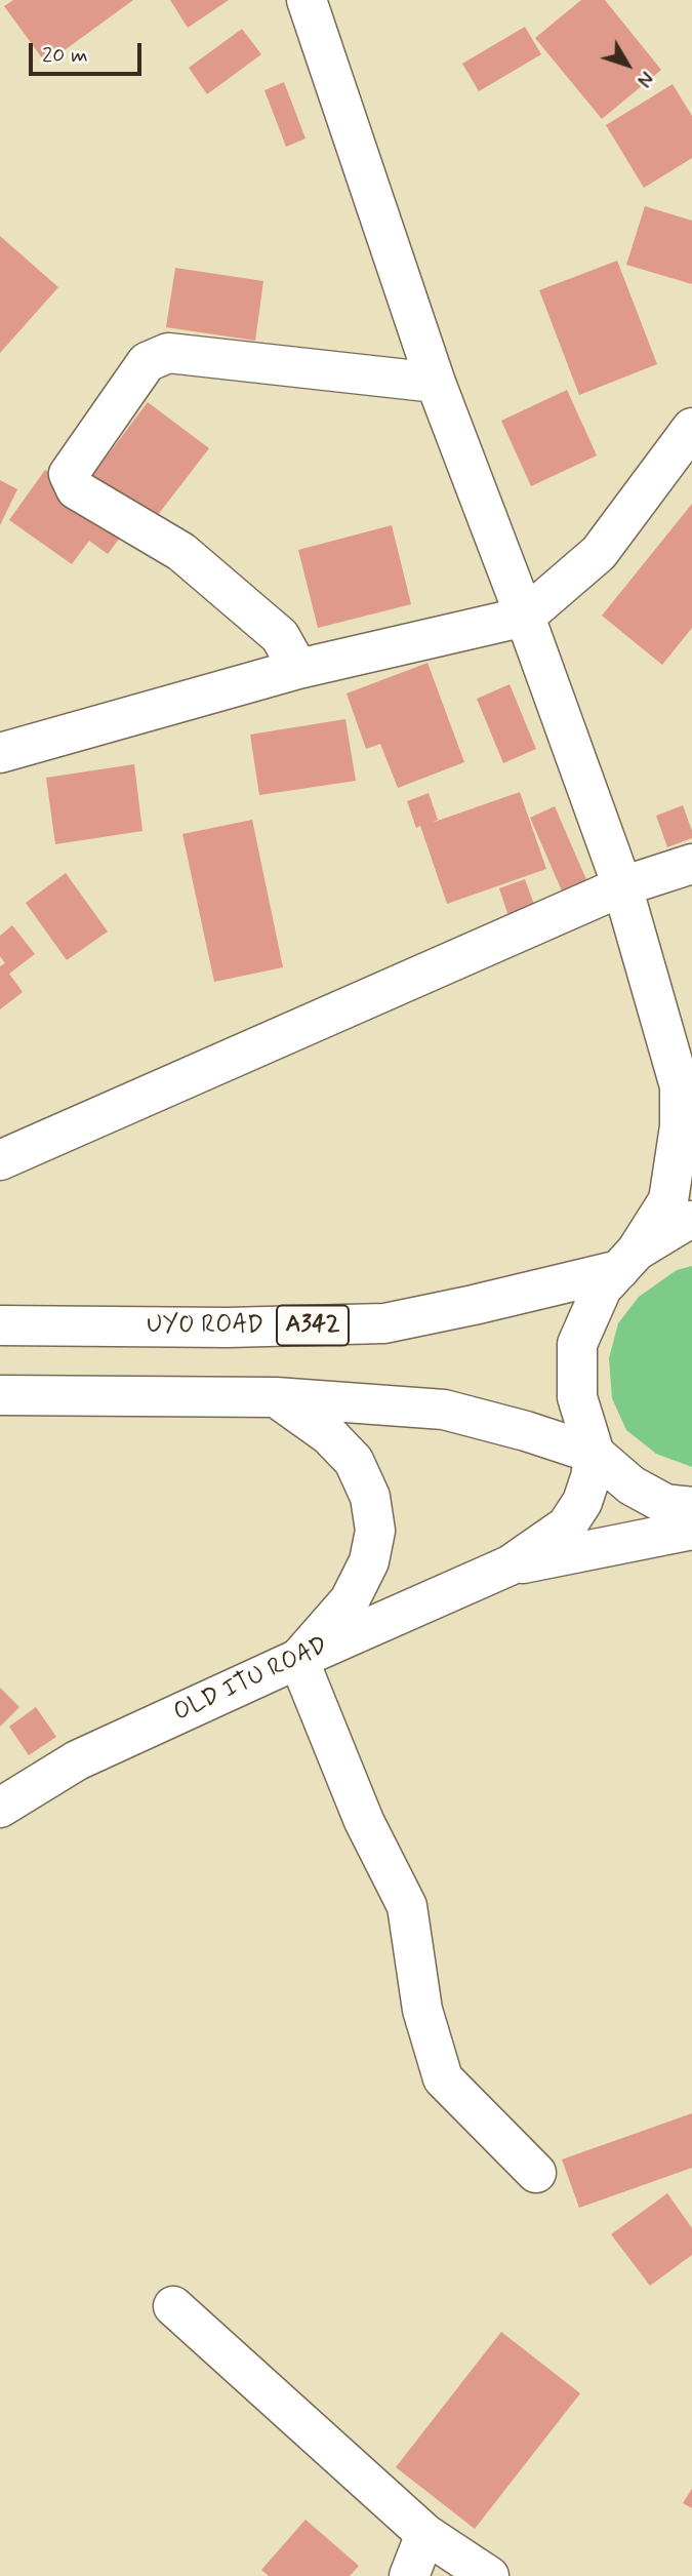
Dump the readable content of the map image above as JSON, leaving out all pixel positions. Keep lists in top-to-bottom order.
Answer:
{
  "streets": {
    "main road": ["A342", "UYO ROAD", "OLD ITU ROAD"]
  },
  "crossings": [
    ["A342", "UYO ROAD"]
  ],
  "scale_bar": "20 m",
  "north": "bottom right"
}
